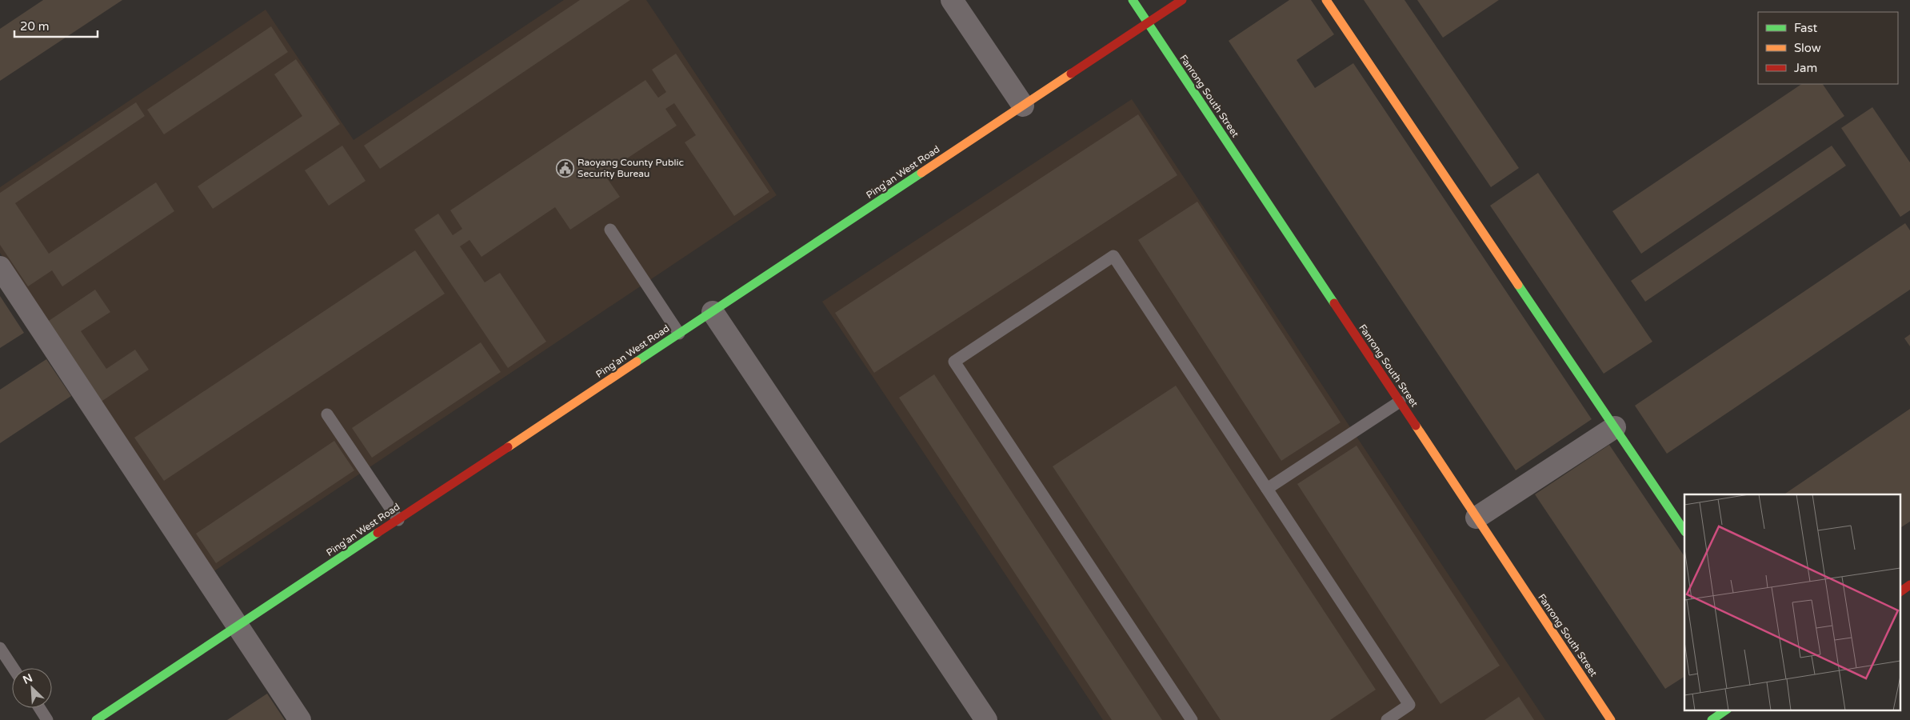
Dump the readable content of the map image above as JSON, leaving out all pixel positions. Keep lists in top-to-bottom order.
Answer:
{
  "streets": {
    "main road": ["Fanrong South Street", "Ping'an West Road"]
  },
  "crossings": [
    ["Fanrong South Street", "Ping'an West Road"]
  ],
  "places": {
    "public building": ["Raoyang County Public Security Bureau"]
  },
  "legend": ["Fast", "Slow", "Jam"],
  "scale_bar": "20 m",
  "north": "top left"
}
